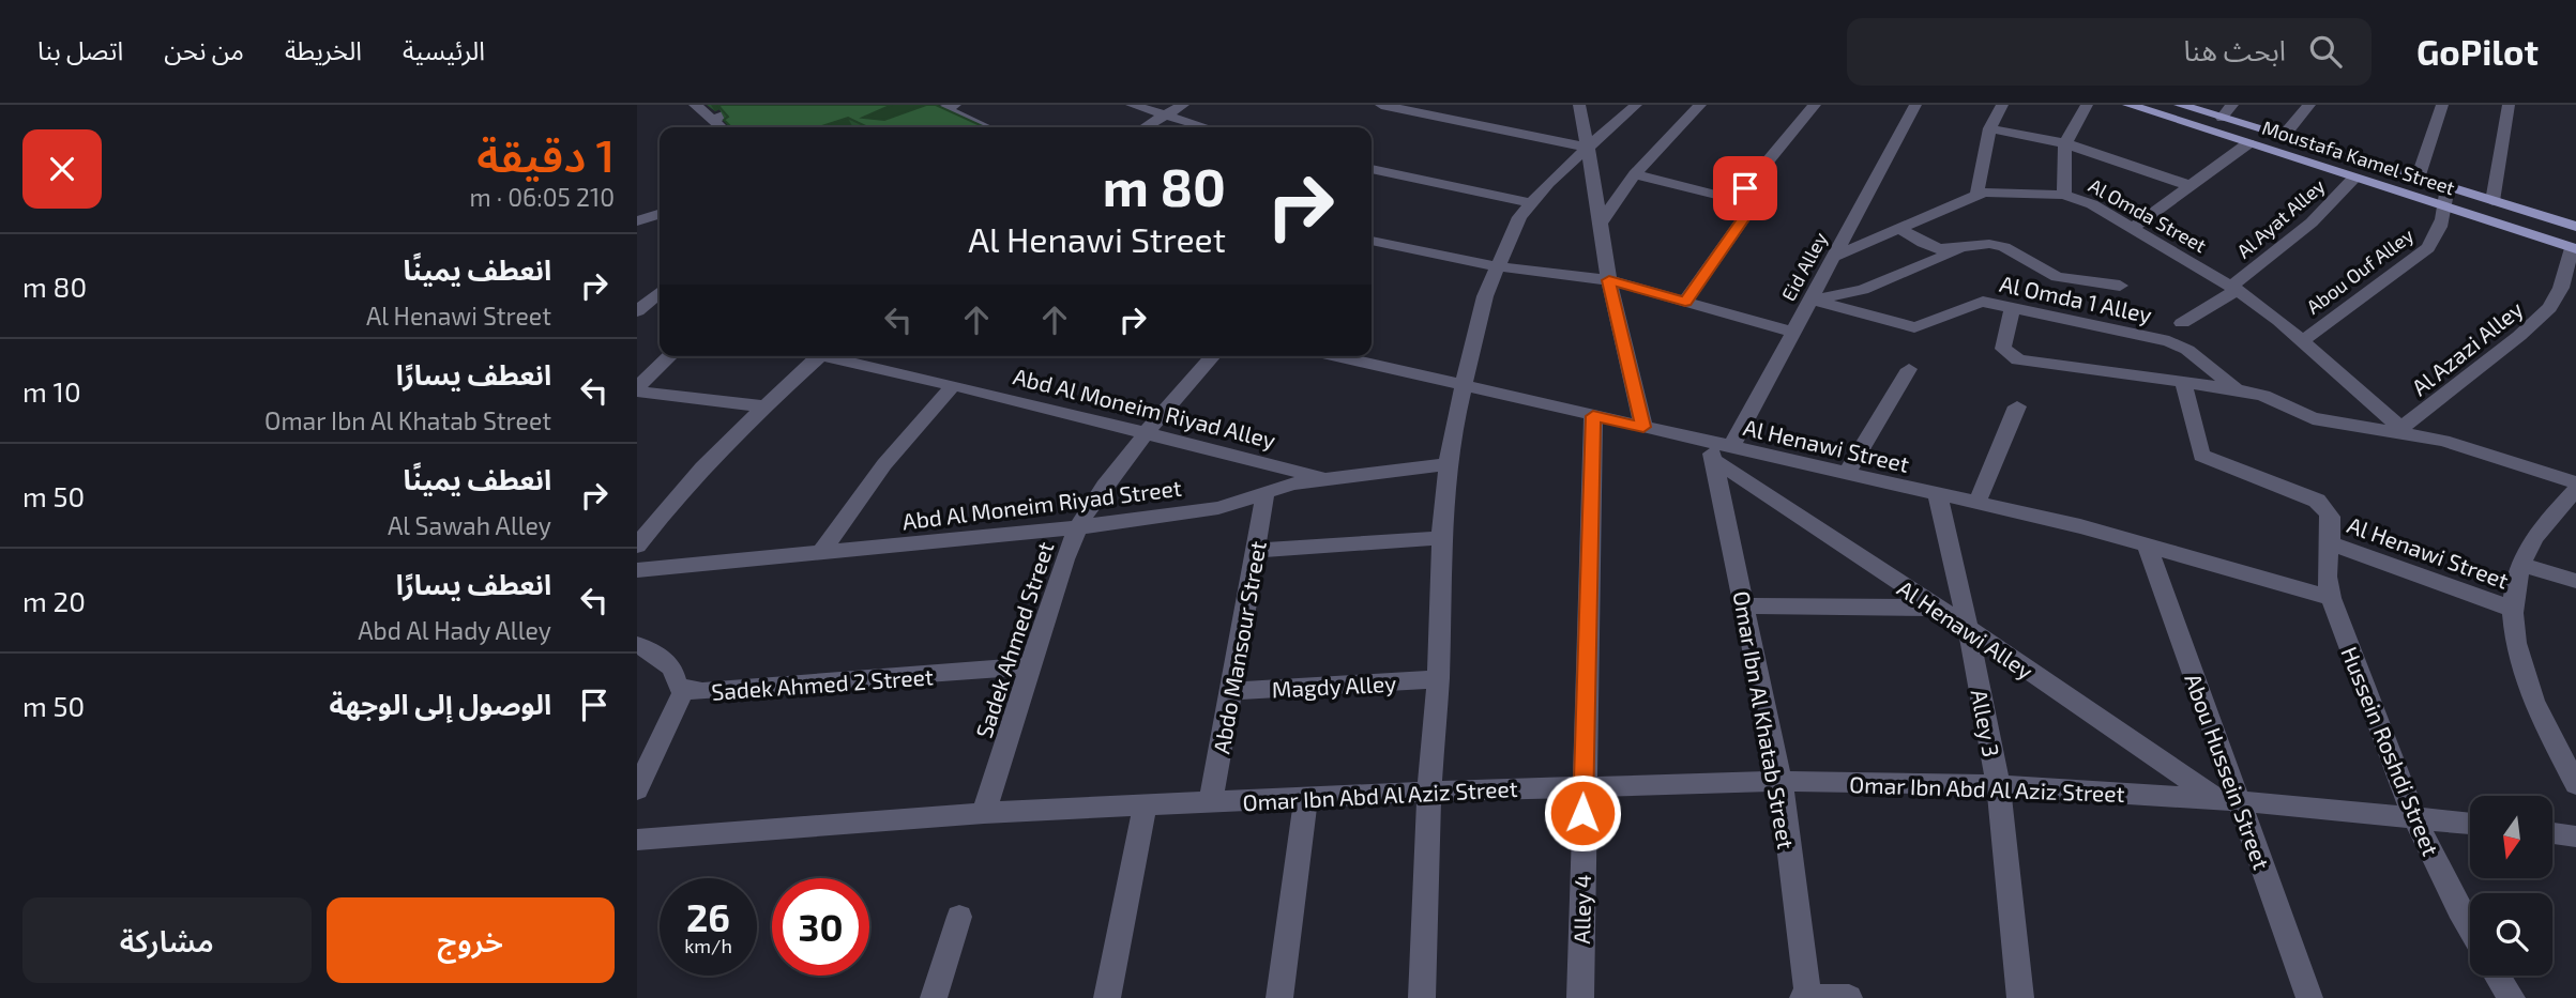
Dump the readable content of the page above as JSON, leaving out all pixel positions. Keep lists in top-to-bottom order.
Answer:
{
  "streets": {
    "main road": ["Moustafa Kamel Street"],
    "street": [
      "Al Omda Street",
      "Al Ayat Alley",
      "Eid Alley",
      "Abou Ouf Alley",
      "Al Omda 1 Alley",
      "Al Azazi Alley",
      "Abd Al Moneim Riyad Alley",
      "Al Henawi Street",
      "Abd Al Moneim Riyad Street",
      "Al Henawi Alley",
      "Sadek Ahmed Street",
      "Abdo Mansour Street",
      "Sadek Ahmed 2 Street",
      "Magdy Alley",
      "Omar Ibn Al Khatab Street",
      "Alley 3",
      "Hussein Roshdi Street",
      "Abou Hussein Street",
      "Omar Ibn Abd Al Aziz Street",
      "Alley 4"
    ]
  },
  "crossings": [
    ["Moustafa Kamel Street", "Al Ayat Alley"],
    ["Moustafa Kamel Street", "Abou Ouf Alley"],
    ["Moustafa Kamel Street", "Al Azazi Alley"],
    ["Al Omda Street", "Al Ayat Alley"],
    ["Al Omda Street", "Eid Alley"],
    ["Al Omda Street", "Abou Ouf Alley"],
    ["Al Omda Street", "Al Azazi Alley"],
    ["Eid Alley", "Al Omda 1 Alley"],
    ["Eid Alley", "Al Henawi Street"],
    ["Eid Alley", "Al Henawi Alley"],
    ["Eid Alley", "Omar Ibn Al Khatab Street"],
    ["Abd Al Moneim Riyad Alley", "Abd Al Moneim Riyad Street"],
    ["Abd Al Moneim Riyad Alley", "Sadek Ahmed Street"],
    ["Al Henawi Street", "Al Henawi Alley"],
    ["Al Henawi Street", "Omar Ibn Al Khatab Street"],
    ["Al Henawi Street", "Alley 3"],
    ["Al Henawi Street", "Hussein Roshdi Street"],
    ["Al Henawi Street", "Abou Hussein Street"],
    ["Al Henawi Street", "Alley 4"],
    ["Abd Al Moneim Riyad Street", "Sadek Ahmed Street"],
    ["Abd Al Moneim Riyad Street", "Abdo Mansour Street"],
    ["Al Henawi Alley", "Omar Ibn Al Khatab Street"],
    ["Al Henawi Alley", "Alley 3"],
    ["Al Henawi Alley", "Abou Hussein Street"],
    ["Al Henawi Alley", "Omar Ibn Abd Al Aziz Street"],
    ["Sadek Ahmed Street", "Sadek Ahmed 2 Street"],
    ["Sadek Ahmed Street", "Omar Ibn Abd Al Aziz Street"],
    ["Abdo Mansour Street", "Magdy Alley"],
    ["Abdo Mansour Street", "Omar Ibn Abd Al Aziz Street"],
    ["Omar Ibn Al Khatab Street", "Omar Ibn Abd Al Aziz Street"],
    ["Alley 3", "Omar Ibn Abd Al Aziz Street"],
    ["Hussein Roshdi Street", "Omar Ibn Abd Al Aziz Street"],
    ["Abou Hussein Street", "Omar Ibn Abd Al Aziz Street"],
    ["Omar Ibn Abd Al Aziz Street", "Alley 4"]
  ],
  "north": "bottom",
  "page": {
    "header": "GoPilot",
    "search": "ابحث هنا",
    "nav": [
      "الرئيسية",
      "الخريطة",
      "من نحن",
      "اتصل بنا"
    ],
    "heading": ["1 دقيقة", "210 m · 06:05"],
    "turn": ["80 m", "Al Henawi Street"],
    "list": [
      {
        "name": "انعطف يمينًا",
        "note": "Al Henawi Street",
        "value": "80 m"
      },
      {
        "name": "انعطف يسارًا",
        "note": "Omar Ibn Al Khatab Street",
        "value": "10 m"
      },
      {
        "name": "انعطف يمينًا",
        "note": "Al Sawah Alley",
        "value": "50 m"
      },
      {
        "name": "انعطف يسارًا",
        "note": "Abd Al Hady Alley",
        "value": "20 m"
      },
      {
        "name": "الوصول إلى الوجهة",
        "value": "50 m"
      }
    ],
    "speed": "26 km/h",
    "limit": "30",
    "buttons": ["خروج", "مشاركة"]
  }
}
